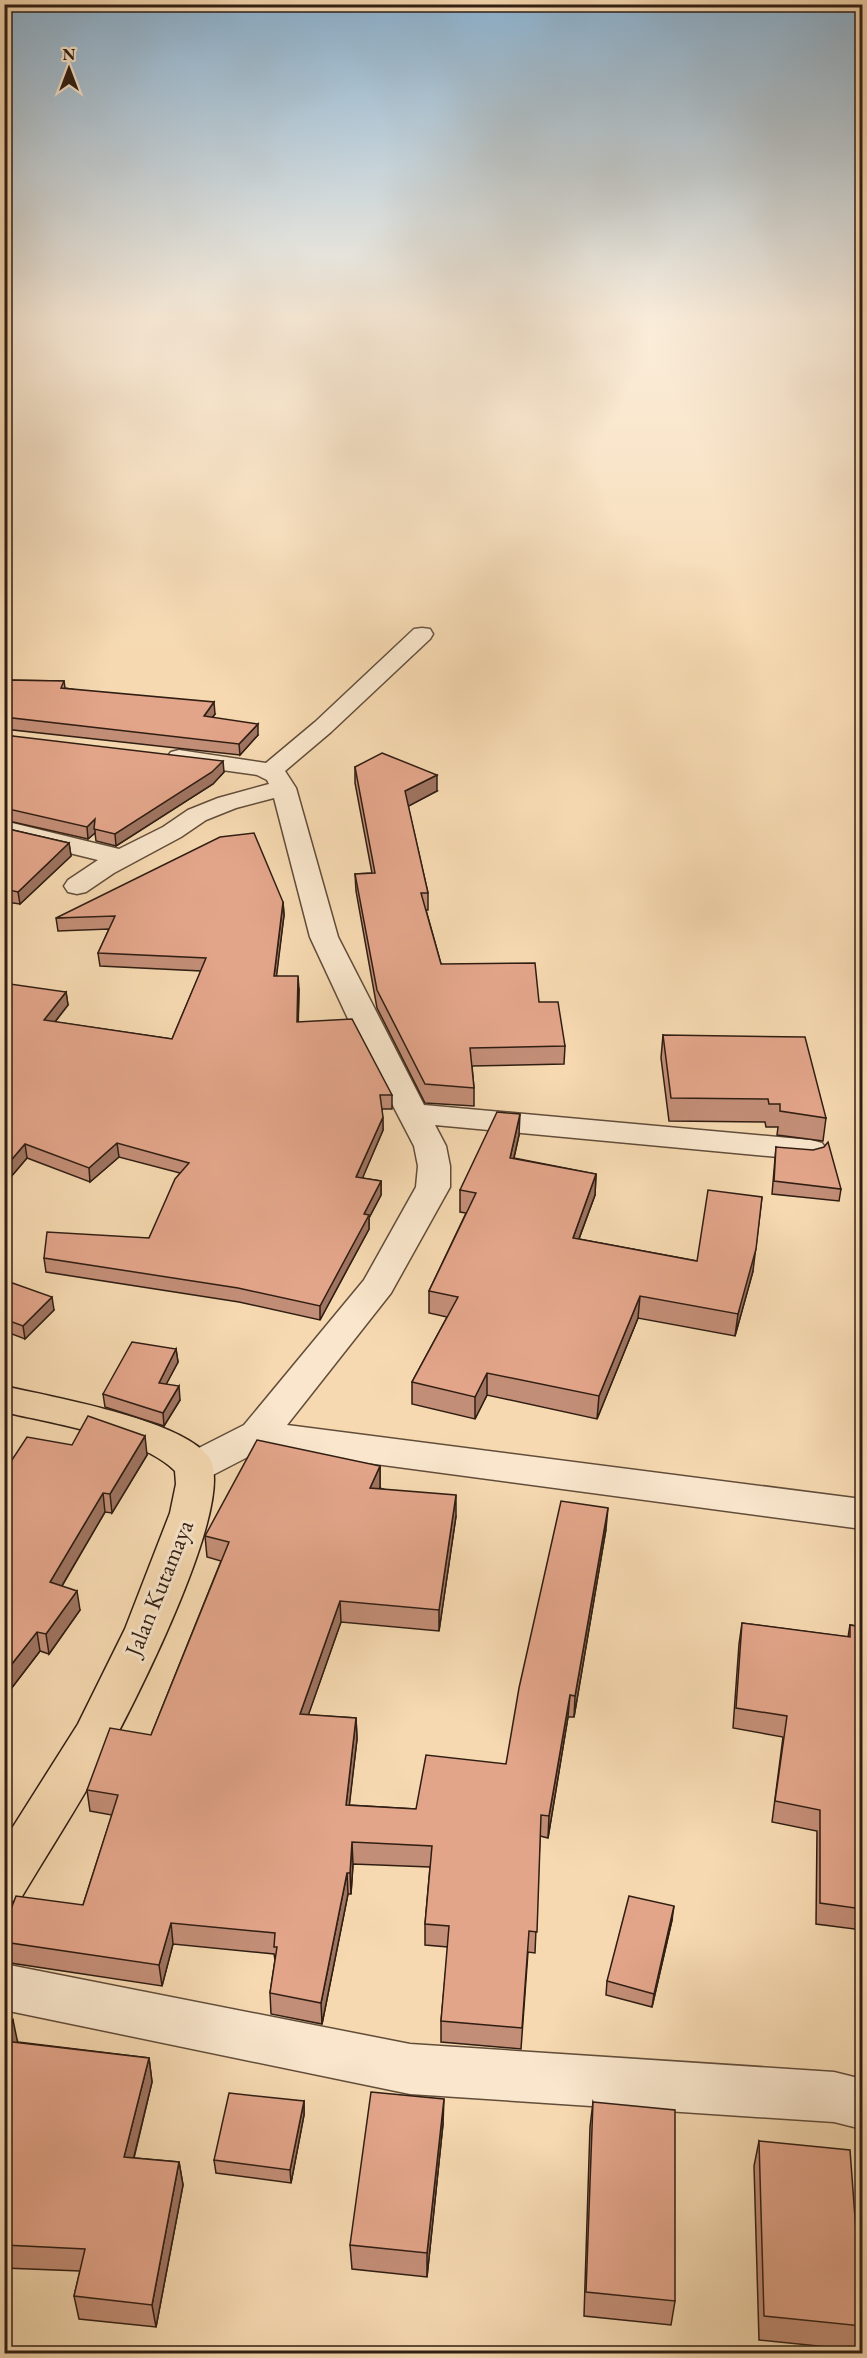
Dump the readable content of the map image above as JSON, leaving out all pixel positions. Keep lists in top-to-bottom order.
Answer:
{
  "streets": {
    "main road": ["Jalan Kutamaya"]
  },
  "north": "top"
}
